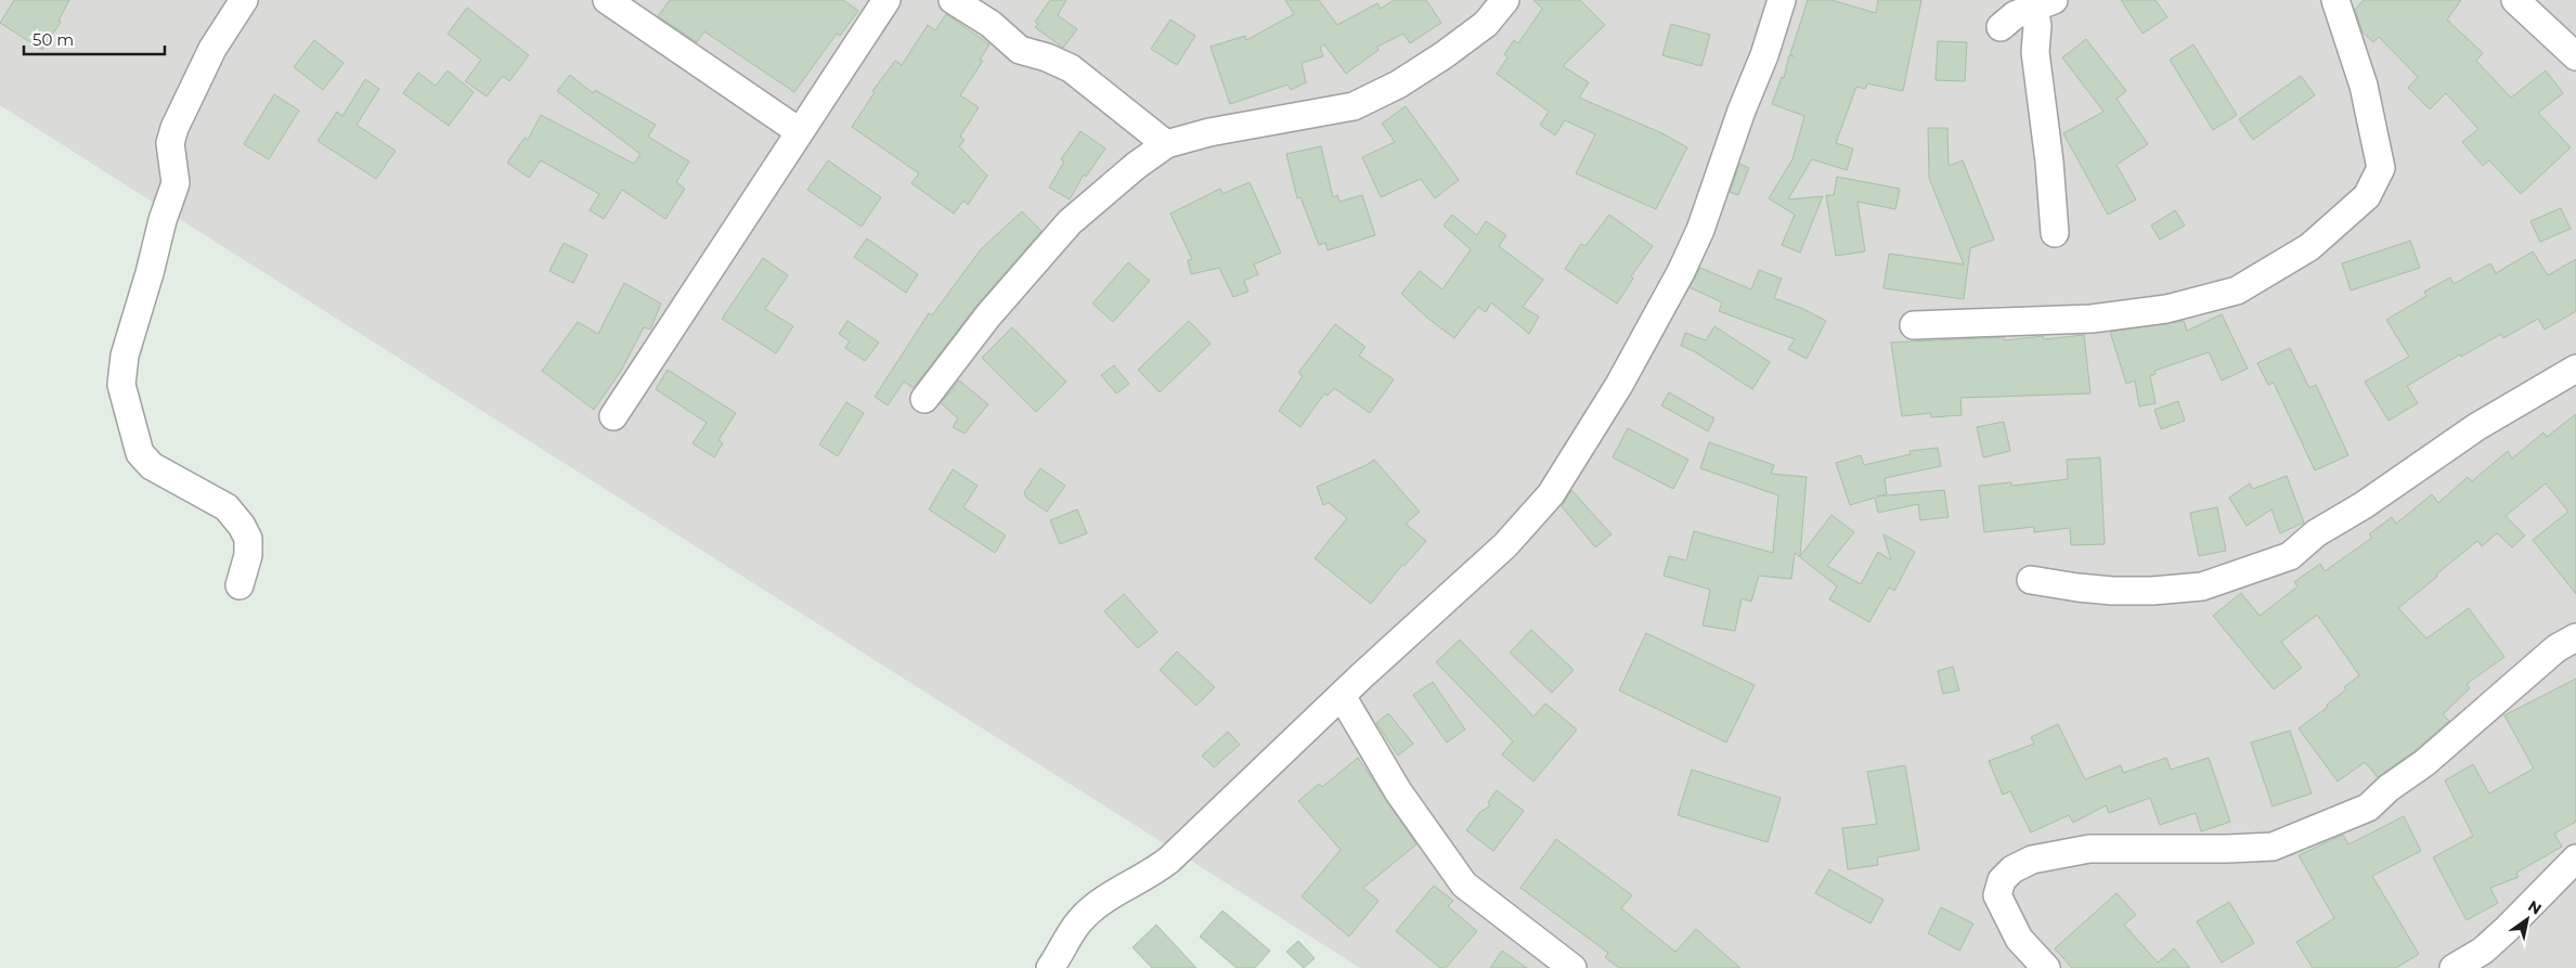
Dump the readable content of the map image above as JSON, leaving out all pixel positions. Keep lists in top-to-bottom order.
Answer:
{
  "scale_bar": "50 m",
  "north": "top right"
}
